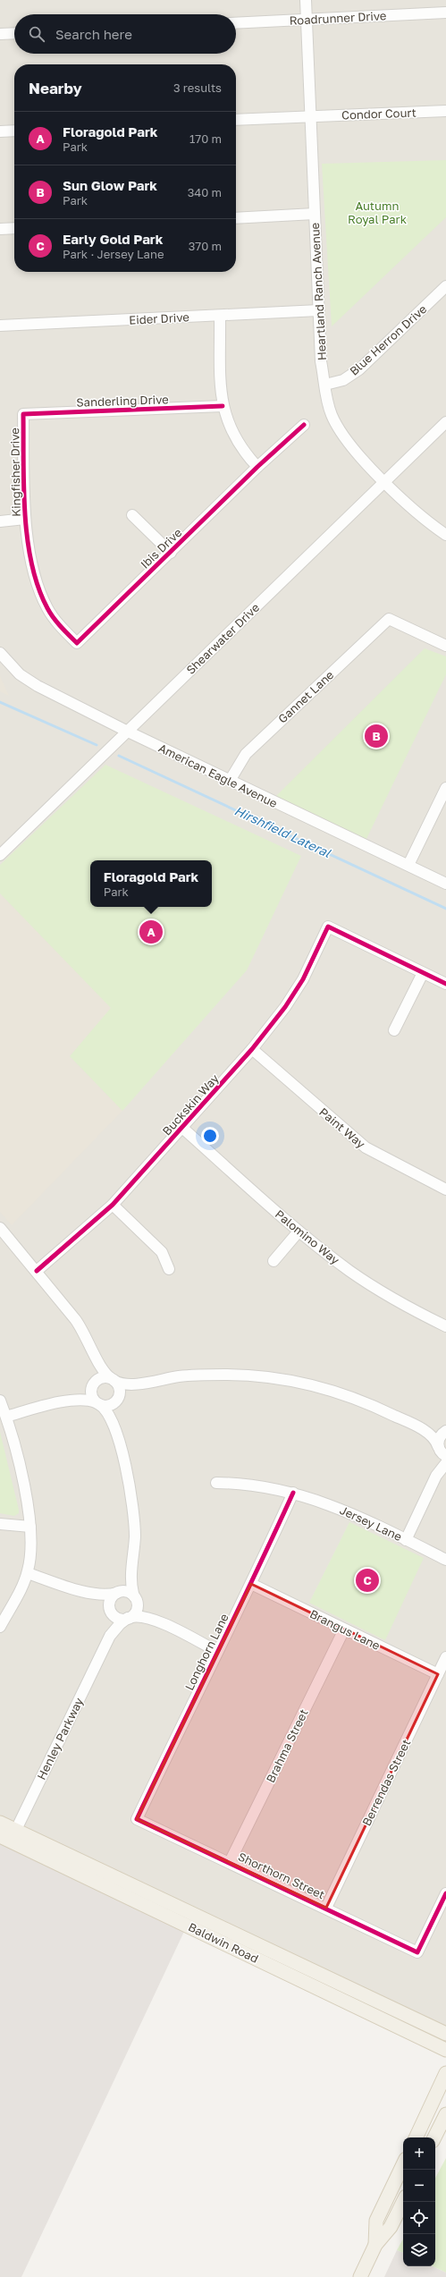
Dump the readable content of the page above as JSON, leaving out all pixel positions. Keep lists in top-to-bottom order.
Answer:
{
  "streets": {
    "main road": ["Baldwin Road"],
    "street": [
      "Roadrunner Drive",
      "Condor Court",
      "Heartland Ranch Avenue",
      "Eider Drive",
      "Blue Herron Drive",
      "Sanderling Drive",
      "Kingfisher Drive",
      "Ibis Drive",
      "Shearwater Drive",
      "Gannet Lane",
      "American Eagle Avenue",
      "Buckskin Way",
      "Paint Way",
      "Palomino Way",
      "Jersey Lane",
      "Brangus Lane",
      "Longhorn Lane",
      "Henley Parkway",
      "Brahma Street",
      "Berrendas Street",
      "Shorthorn Street"
    ]
  },
  "crossings": [
    ["Roadrunner Drive", "Heartland Ranch Avenue"],
    ["Condor Court", "Heartland Ranch Avenue"],
    ["Heartland Ranch Avenue", "Eider Drive"],
    ["Heartland Ranch Avenue", "Blue Herron Drive"],
    ["Heartland Ranch Avenue", "Shearwater Drive"],
    ["Sanderling Drive", "Kingfisher Drive"],
    ["Kingfisher Drive", "Ibis Drive"],
    ["Shearwater Drive", "American Eagle Avenue"],
    ["Gannet Lane", "American Eagle Avenue"],
    ["Buckskin Way", "Paint Way"],
    ["Buckskin Way", "Palomino Way"],
    ["Jersey Lane", "Longhorn Lane"],
    ["Brangus Lane", "Longhorn Lane"],
    ["Brangus Lane", "Brahma Street"],
    ["Brangus Lane", "Berrendas Street"],
    ["Longhorn Lane", "Shorthorn Street"],
    ["Henley Parkway", "Baldwin Road"],
    ["Brahma Street", "Shorthorn Street"],
    ["Berrendas Street", "Shorthorn Street"]
  ],
  "water": ["Hirshfield Lateral"],
  "parks": ["Autumn Royal Park"],
  "page": {
    "search": "Search here",
    "heading": ["Nearby", "3 results"],
    "list": [
      {
        "mark": "A",
        "name": "Floragold Park",
        "note": "Park",
        "value": "170 m"
      },
      {
        "mark": "B",
        "name": "Sun Glow Park",
        "note": "Park",
        "value": "340 m"
      },
      {
        "mark": "C",
        "name": "Early Gold Park",
        "note": "Park · Jersey Lane",
        "value": "370 m"
      }
    ],
    "pins": ["B", "A", "C"],
    "popup": ["Floragold Park", "Park"],
    "map_buttons": ["+", "−"]
  }
}
